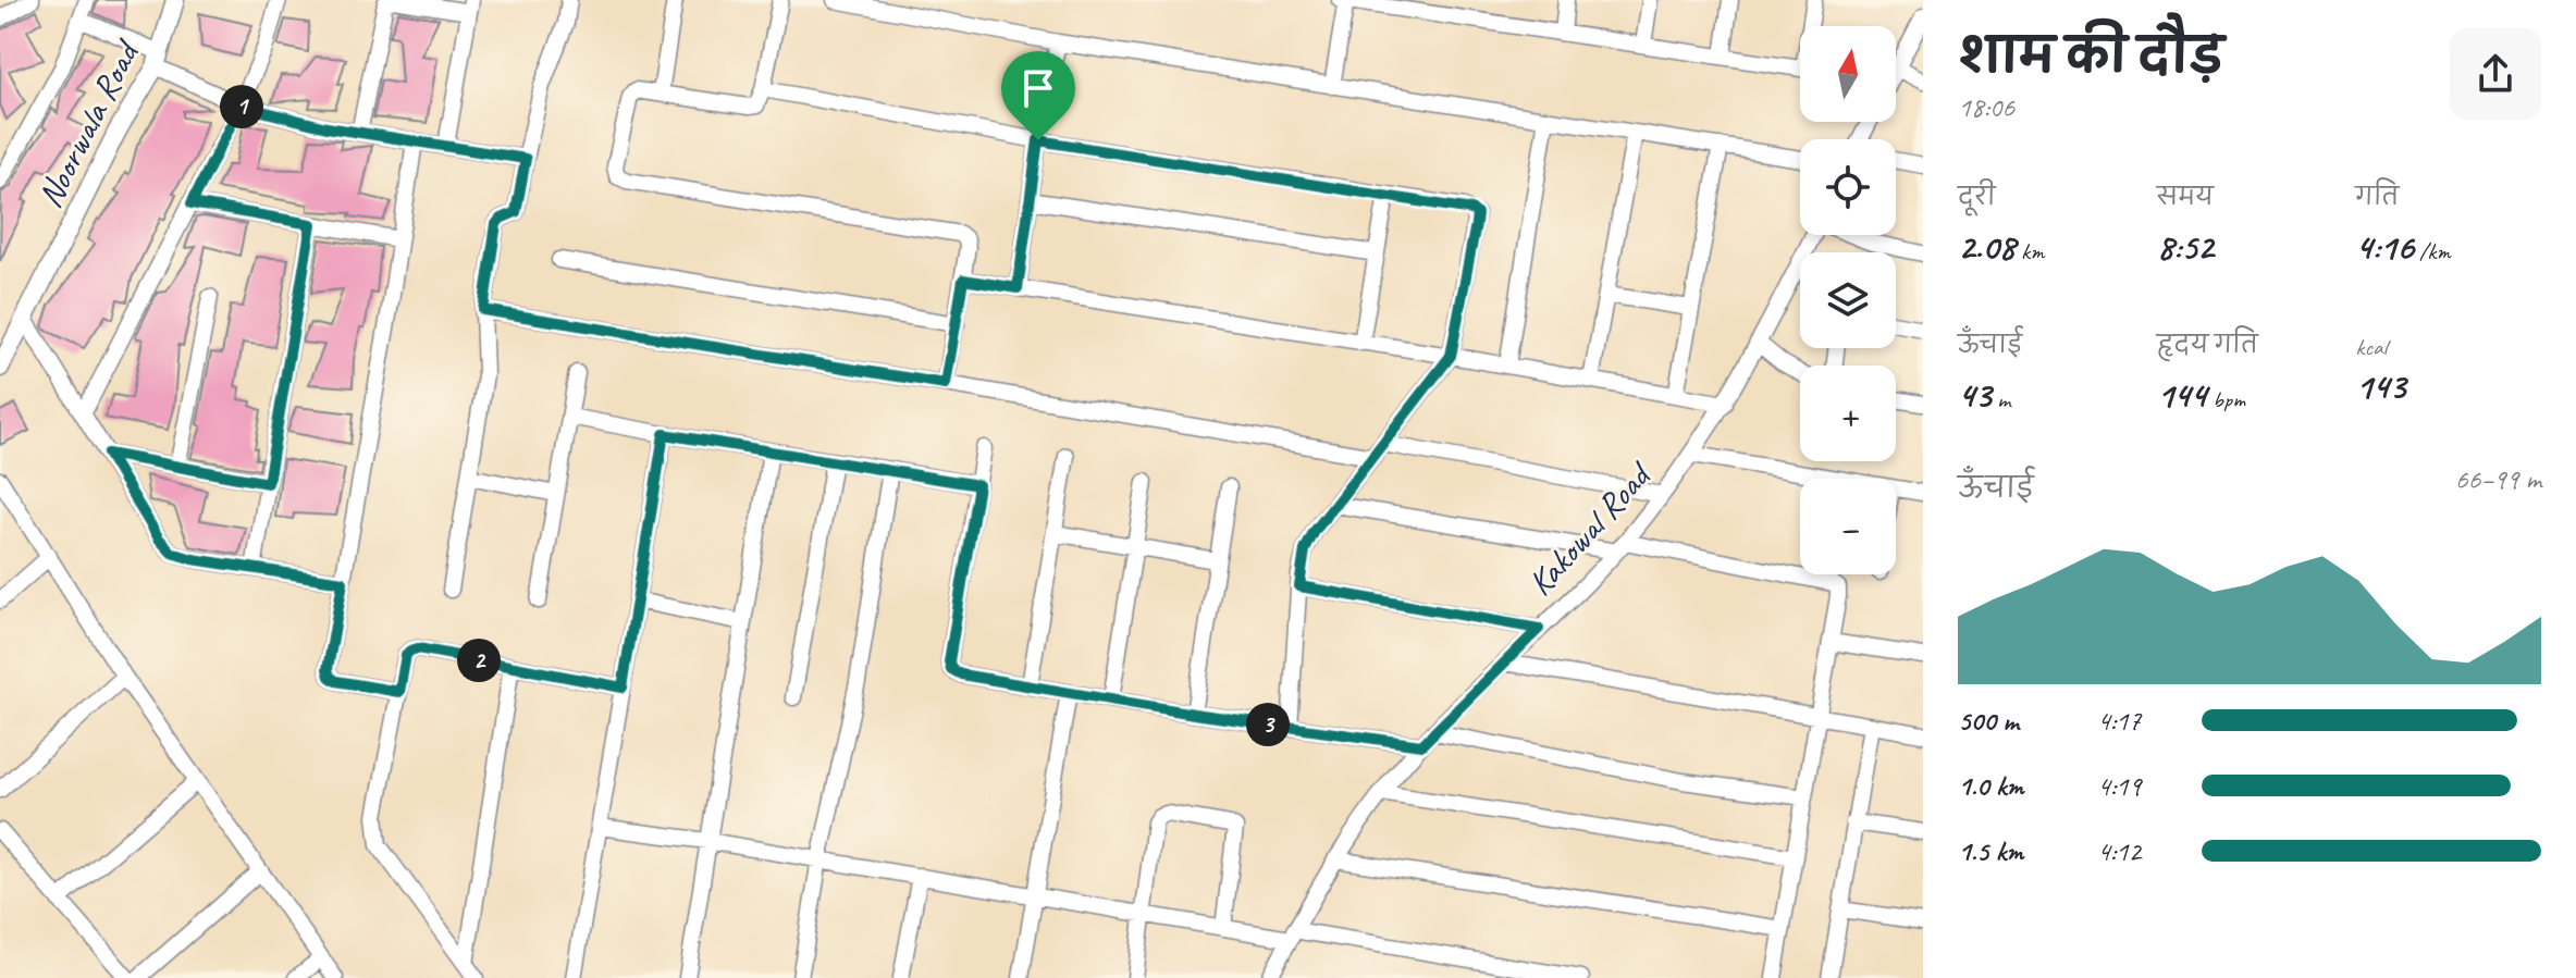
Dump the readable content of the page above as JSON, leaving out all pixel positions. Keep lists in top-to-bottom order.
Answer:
{
  "streets": {
    "street": ["Noorwala Road", "Kakowal Road"]
  },
  "north": "top",
  "page": {
    "heading": ["शाम की दौड़", "18:06"],
    "map_buttons": ["+", "−"],
    "pins": ["1", "2", "3"],
    "stats": [
      ["दूरी", "2.08 km"],
      ["समय", "8:52"],
      ["गति", "4:16 /km"],
      ["ऊँचाई", "43 m"],
      ["हृदय गति", "144 bpm"],
      ["kcal", "143"]
    ],
    "chart": ["ऊँचाई", "66–99 m"],
    "list": [
      {
        "name": "500 m",
        "note": "4:17"
      },
      {
        "name": "1.0 km",
        "note": "4:19"
      },
      {
        "name": "1.5 km",
        "note": "4:12"
      }
    ]
  }
}
